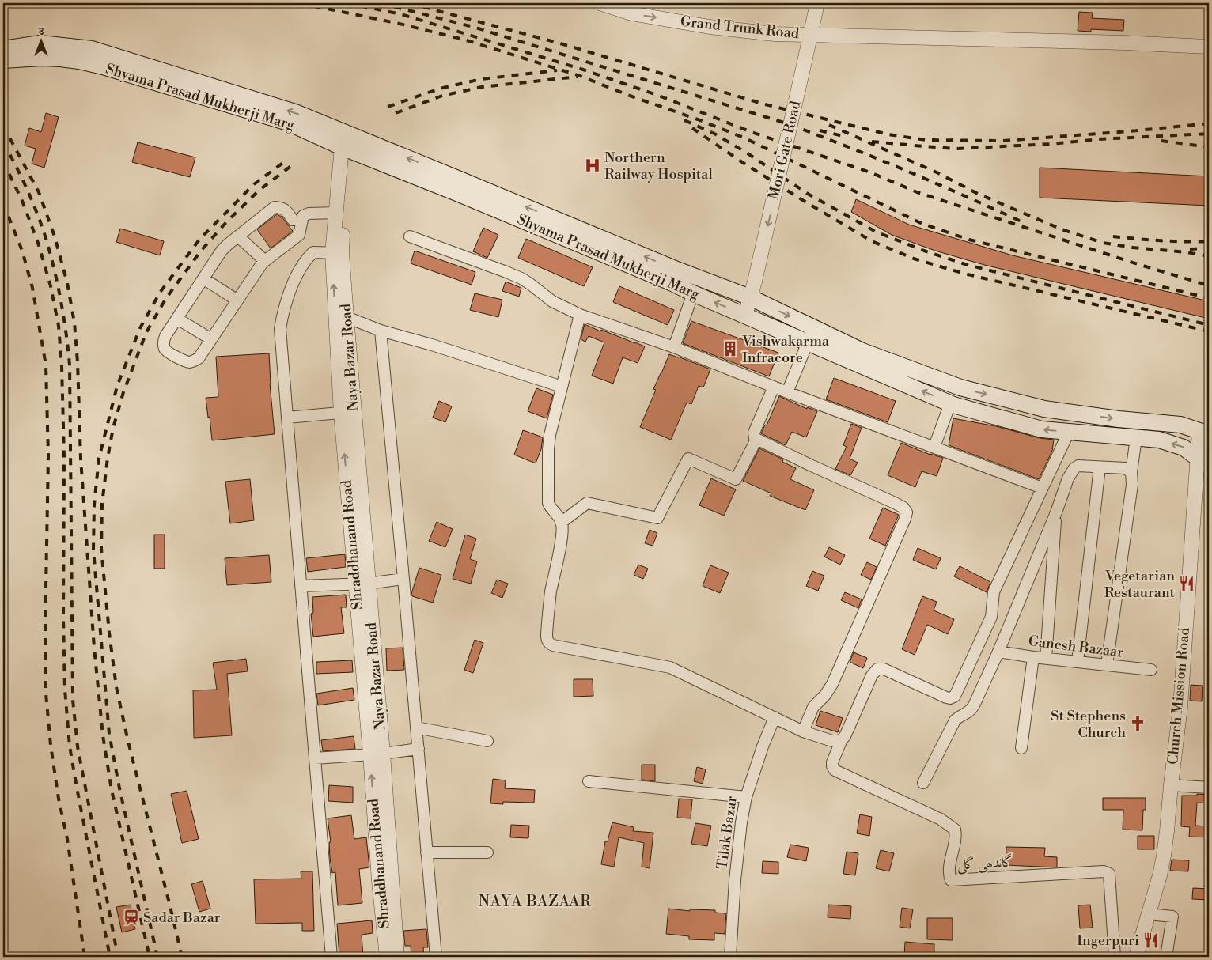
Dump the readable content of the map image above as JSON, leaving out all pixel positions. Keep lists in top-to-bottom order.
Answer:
{
  "streets": {
    "main road": ["Shyama Prasad Mukherji Marg"],
    "street": [
      "Grand Trunk Road",
      "Mori Gate Road",
      "Naya Bazar Road",
      "Shraddhanand Road",
      "Ganesh Bazaar",
      "Church Mission Road",
      "Tilak Bazar",
      "گاندھی گلی"
    ]
  },
  "crossings": [
    ["Grand Trunk Road", "Mori Gate Road"],
    ["Shyama Prasad Mukherji Marg", "Mori Gate Road"],
    ["Shyama Prasad Mukherji Marg", "Naya Bazar Road"],
    ["Shyama Prasad Mukherji Marg", "Church Mission Road"],
    ["Naya Bazar Road", "Shraddhanand Road"]
  ],
  "one_way": ["Mori Gate Road"],
  "districts": ["NAYA BAZAAR"],
  "places": {
    "hospital": ["Northern Railway Hospital"],
    "building": ["Vishwakarma Infracore"],
    "restaurant": ["Vegetarian Restaurant", "Ingerpuri"],
    "church": ["St Stephens Church"],
    "station": ["Sadar Bazar"]
  },
  "north": "top"
}
